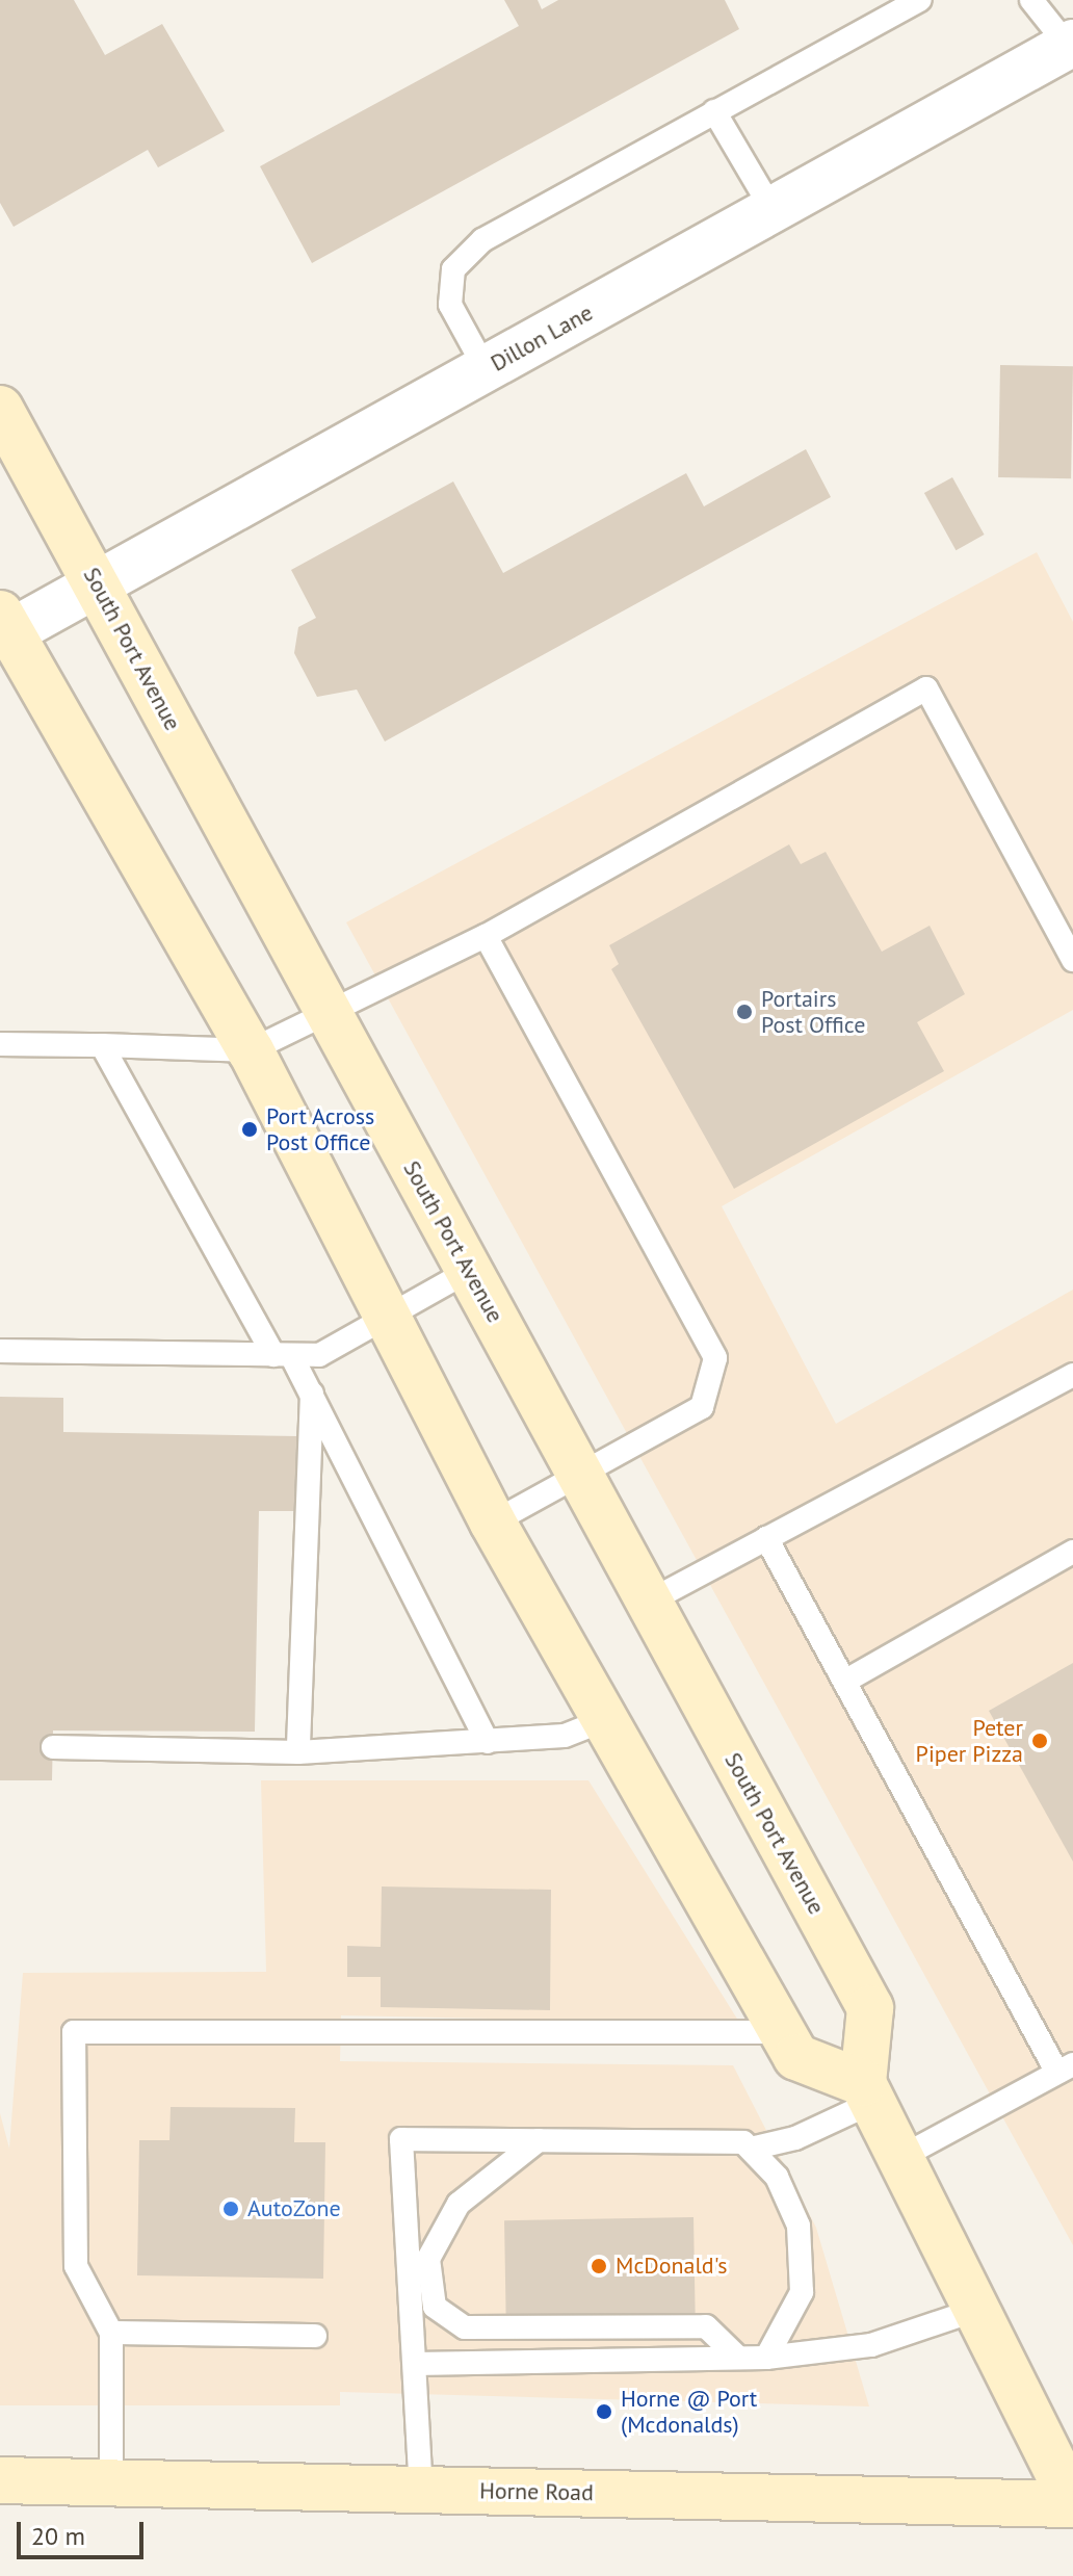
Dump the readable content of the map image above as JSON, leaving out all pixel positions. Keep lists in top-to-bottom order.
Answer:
{
  "streets": {
    "main road": ["South Port Avenue", "Horne Road"],
    "street": ["Dillon Lane"]
  },
  "crossings": [
    ["Dillon Lane", "South Port Avenue"]
  ],
  "places": [
    "Portairs Post Office",
    "Port Across Post Office",
    "Peter Piper Pizza",
    "AutoZone",
    "McDonald's",
    "Horne @ Port (Mcdonalds)"
  ],
  "scale_bar": "20 m"
}
